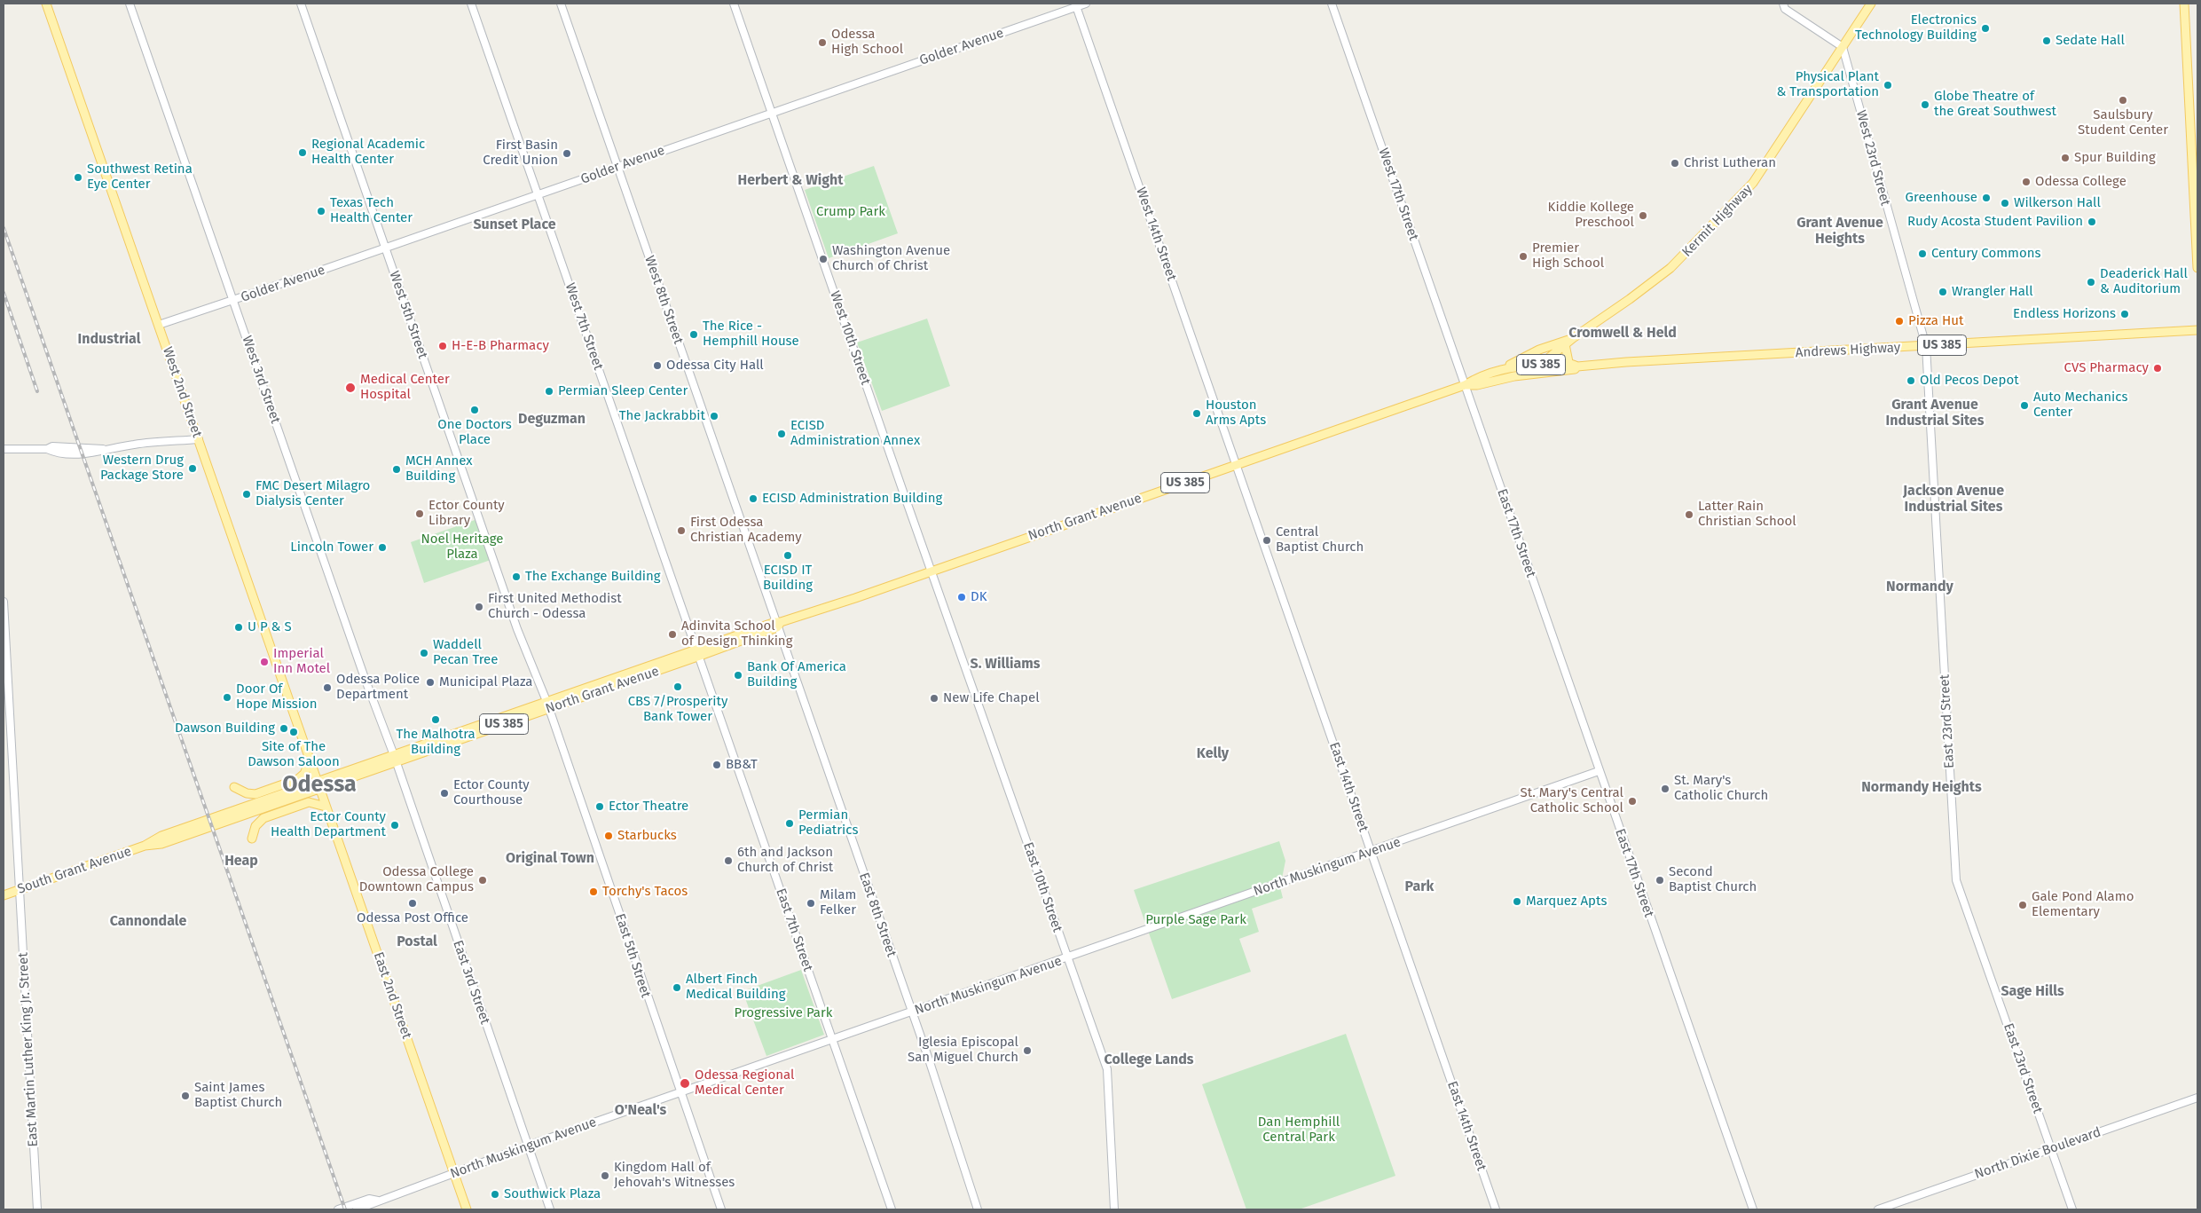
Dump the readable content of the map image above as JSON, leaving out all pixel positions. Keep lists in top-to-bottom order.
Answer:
{
  "streets": {
    "main road": [
      "Kermit Highway",
      "US 385",
      "Andrews Highway",
      "West 2nd Street",
      "North Grant Avenue",
      "South Grant Avenue",
      "East 2nd Street"
    ],
    "street": [
      "Golder Avenue",
      "West 23rd Street",
      "West 17th Street",
      "West 14th Street",
      "West 8th Street",
      "West 5th Street",
      "West 7th Street",
      "West 10th Street",
      "West 3rd Street",
      "East 17th Street",
      "East 23rd Street",
      "East 14th Street",
      "North Muskingum Avenue",
      "East 10th Street",
      "East 8th Street",
      "East 7th Street",
      "East 5th Street",
      "East 3rd Street",
      "East Martin Luther King Jr. Street",
      "North Dixie Boulevard"
    ]
  },
  "crossings": [
    ["Golder Avenue", "West 14th Street"],
    ["Golder Avenue", "West 8th Street"],
    ["Golder Avenue", "West 5th Street"],
    ["Golder Avenue", "West 7th Street"],
    ["Golder Avenue", "West 10th Street"],
    ["Golder Avenue", "West 3rd Street"],
    ["Golder Avenue", "West 2nd Street"],
    ["West 23rd Street", "Kermit Highway"],
    ["West 23rd Street", "Andrews Highway"],
    ["West 23rd Street", "East 23rd Street"],
    ["West 17th Street", "North Grant Avenue"],
    ["West 17th Street", "East 17th Street"],
    ["Kermit Highway", "US 385"],
    ["Kermit Highway", "Andrews Highway"],
    ["Kermit Highway", "North Grant Avenue"],
    ["West 14th Street", "North Grant Avenue"],
    ["West 14th Street", "East 14th Street"],
    ["West 8th Street", "North Grant Avenue"],
    ["West 8th Street", "East 8th Street"],
    ["West 5th Street", "North Grant Avenue"],
    ["West 5th Street", "East 5th Street"],
    ["West 7th Street", "North Grant Avenue"],
    ["West 7th Street", "East 7th Street"],
    ["West 10th Street", "North Grant Avenue"],
    ["West 10th Street", "East 10th Street"],
    ["US 385", "Andrews Highway"],
    ["US 385", "North Grant Avenue"],
    ["Andrews Highway", "North Grant Avenue"],
    ["Andrews Highway", "East 23rd Street"],
    ["West 3rd Street", "North Grant Avenue"],
    ["West 3rd Street", "East 3rd Street"],
    ["West 2nd Street", "North Grant Avenue"],
    ["West 2nd Street", "East 2nd Street"],
    ["North Grant Avenue", "East 17th Street"],
    ["North Grant Avenue", "East 14th Street"],
    ["North Grant Avenue", "South Grant Avenue"],
    ["North Grant Avenue", "East 10th Street"],
    ["North Grant Avenue", "East 8th Street"],
    ["North Grant Avenue", "East 7th Street"],
    ["North Grant Avenue", "East 5th Street"],
    ["North Grant Avenue", "East 3rd Street"],
    ["North Grant Avenue", "East 2nd Street"],
    ["East 17th Street", "North Muskingum Avenue"],
    ["East 23rd Street", "North Dixie Boulevard"],
    ["East 14th Street", "North Muskingum Avenue"],
    ["North Muskingum Avenue", "East 10th Street"],
    ["North Muskingum Avenue", "East 8th Street"],
    ["North Muskingum Avenue", "East 7th Street"],
    ["North Muskingum Avenue", "East 5th Street"],
    ["North Muskingum Avenue", "East 3rd Street"],
    ["North Muskingum Avenue", "East 2nd Street"],
    ["South Grant Avenue", "East Martin Luther King Jr. Street"]
  ],
  "districts": [
    "Herbert & Wight",
    "Grant Avenue Heights",
    "Sunset Place",
    "Cromwell & Held",
    "Industrial",
    "Grant Avenue Industrial Sites",
    "Deguzman",
    "Jackson Avenue Industrial Sites",
    "Normandy",
    "S. Williams",
    "Kelly",
    "Odessa",
    "Normandy Heights",
    "Original Town",
    "Heap",
    "Park",
    "Cannondale",
    "Postal",
    "Sage Hills",
    "College Lands",
    "O'Neal's"
  ],
  "parks": [
    "Crump Park",
    "Noel Heritage Plaza",
    "Purple Sage Park",
    "Progressive Park",
    "Dan Hemphill Central Park"
  ],
  "places": [
    "Electronics Technology Building",
    "Sedate Hall",
    "Odessa High School",
    "Physical Plant & Transportation",
    "Saulsbury Student Center",
    "Globe Theatre of the Great Southwest",
    "Regional Academic Health Center",
    "First Basin Credit Union",
    "Spur Building",
    "Christ Lutheran",
    "Southwest Retina Eye Center",
    "Odessa College",
    "Greenhouse",
    "Wilkerson Hall",
    "Texas Tech Health Center",
    "Kiddie Kollege Preschool",
    "Rudy Acosta Student Pavilion",
    "Century Commons",
    "Premier High School",
    "Washington Avenue Church of Christ",
    "Deaderick Hall & Auditorium",
    "Wrangler Hall",
    "Endless Horizons",
    "Pizza Hut",
    "The Rice - Hemphill House",
    "H-E-B Pharmacy",
    "Odessa City Hall",
    "CVS Pharmacy",
    "Old Pecos Depot",
    "Medical Center Hospital",
    "Permian Sleep Center",
    "Auto Mechanics Center",
    "One Doctors Place",
    "Houston Arms Apts",
    "The Jackrabbit",
    "ECISD Administration Annex",
    "Western Drug Package Store",
    "MCH Annex Building",
    "FMC Desert Milagro Dialysis Center",
    "ECISD Administration Building",
    "Ector County Library",
    "Latter Rain Christian School",
    "First Odessa Christian Academy",
    "Central Baptist Church",
    "Lincoln Tower",
    "ECISD IT Building",
    "The Exchange Building",
    "DK",
    "First United Methodist Church - Odessa",
    "U P & S",
    "Adinvita School of Design Thinking",
    "Waddell Pecan Tree",
    "Imperial Inn Motel",
    "Bank Of America Building",
    "Municipal Plaza",
    "CBS 7/Prosperity Bank Tower",
    "Odessa Police Department",
    "Door Of Hope Mission",
    "New Life Chapel",
    "The Malhotra Building",
    "Dawson Building",
    "Site of The Dawson Saloon",
    "BB&T",
    "St. Mary's Catholic Church",
    "Ector County Courthouse",
    "St. Mary's Central Catholic School",
    "Ector Theatre",
    "Permian Pediatrics",
    "Ector County Health Department",
    "Starbucks",
    "6th and Jackson Church of Christ",
    "Odessa College Downtown Campus",
    "Second Baptist Church",
    "Torchy's Tacos",
    "Marquez Apts",
    "Odessa Post Office",
    "Milam Felker",
    "Gale Pond Alamo Elementary",
    "Albert Finch Medical Building",
    "Iglesia Episcopal San Miguel Church",
    "Odessa Regional Medical Center",
    "Saint James Baptist Church",
    "Kingdom Hall of Jehovah's Witnesses",
    "Southwick Plaza"
  ]
}
